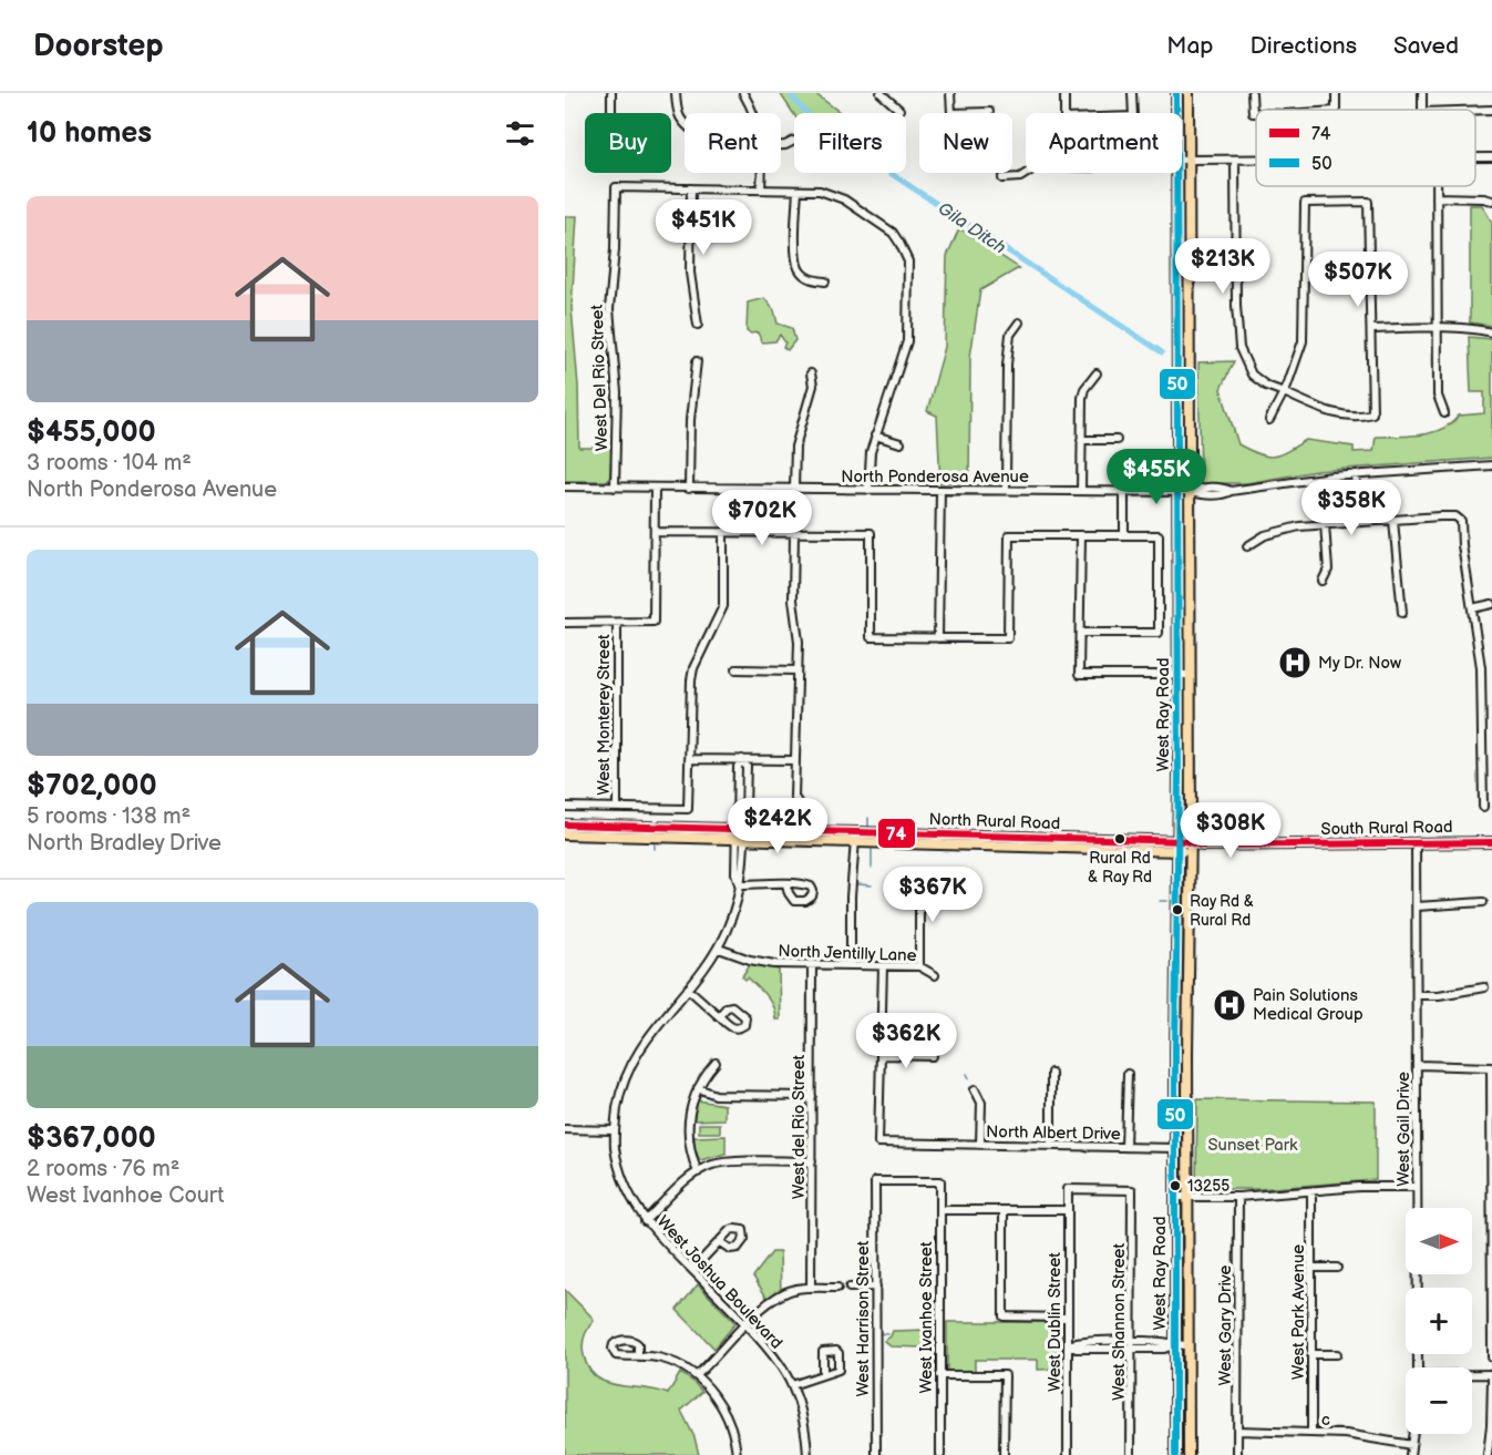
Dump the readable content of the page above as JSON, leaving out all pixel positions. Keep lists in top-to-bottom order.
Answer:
{
  "streets": {
    "main road": ["West Ray Road", "North Rural Road", "South Rural Road"],
    "street": [
      "West Del Rio Street",
      "North Ponderosa Avenue",
      "West Monterey Street",
      "North Jentilly Lane",
      "West del Rio Street",
      "West Gail Drive",
      "North Albert Drive",
      "West Joshua Boulevard",
      "West Park Avenue",
      "West Ivanhoe Street",
      "West Harrison Street",
      "West Dublin Street",
      "West Shannon Street",
      "West Gary Drive",
      "c"
    ]
  },
  "crossings": [
    ["West Del Rio Street", "North Ponderosa Avenue"],
    ["North Ponderosa Avenue", "West Ray Road"],
    ["West Ray Road", "North Rural Road"],
    ["West Ray Road", "South Rural Road"],
    ["West Ray Road", "North Albert Drive"],
    ["North Rural Road", "South Rural Road"],
    ["North Rural Road", "West Joshua Boulevard"],
    ["South Rural Road", "West Gail Drive"],
    ["North Jentilly Lane", "West del Rio Street"],
    ["North Jentilly Lane", "West Joshua Boulevard"],
    ["West Gail Drive", "c"],
    ["West Park Avenue", "c"],
    ["West Ivanhoe Street", "West Harrison Street"],
    ["West Dublin Street", "West Shannon Street"],
    ["West Gary Drive", "c"]
  ],
  "water": ["Gila Ditch"],
  "parks": ["Sunset Park"],
  "places": {
    "hospital": ["My Dr. Now", "Pain Solutions Medical Group"],
    "other": ["Rural Rd & Ray Rd", "Ray Rd & Rural Rd", "13255"]
  },
  "lines": ["transit line 50", "transit line 74"],
  "legend": ["74", "50"],
  "north": "right",
  "page": {
    "header": "Doorstep",
    "nav": ["Map", "Directions", "Saved"],
    "heading": "10 homes",
    "chip": [
      "Buy",
      "Rent",
      "Filters",
      "New",
      "Apartment"
    ],
    "list": [
      {
        "name": "$455,000",
        "note": "3 rooms · 104 m² · North Ponderosa Avenue"
      },
      {
        "name": "$702,000",
        "note": "5 rooms · 138 m² · North Bradley Drive"
      },
      {
        "name": "$367,000",
        "note": "2 rooms · 76 m² · West Ivanhoe Court"
      }
    ],
    "price": [
      "$451K",
      "$213K",
      "$507K",
      "$455K",
      "$358K",
      "$702K",
      "$242K",
      "$308K",
      "$367K",
      "$362K"
    ],
    "map_buttons": ["+", "−"]
  }
}
